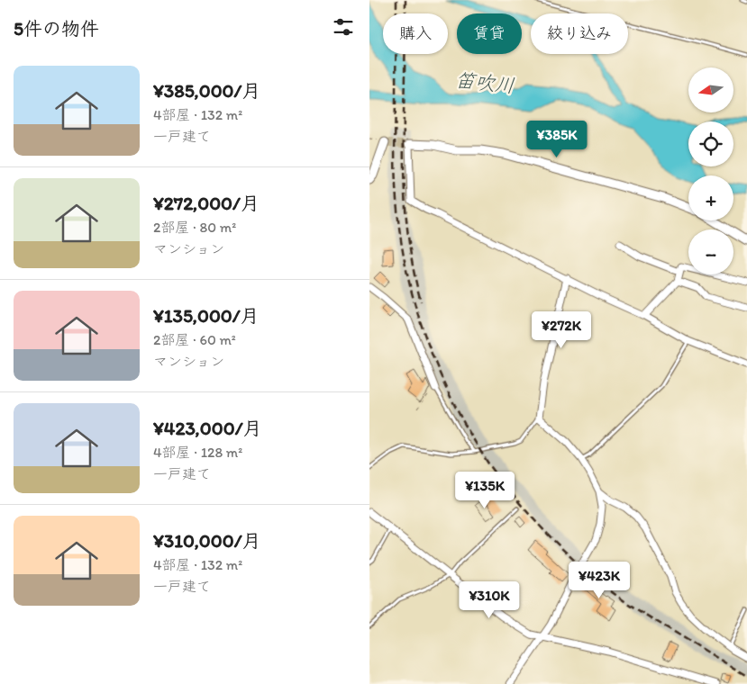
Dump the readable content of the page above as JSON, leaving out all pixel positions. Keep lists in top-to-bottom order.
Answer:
{
  "water": ["笛吹川"],
  "north": "left",
  "page": {
    "heading": "5件の物件",
    "chip": ["購入", "賃貸", "絞り込み"],
    "list": [
      {
        "name": "¥385,000/月",
        "note": "4部屋 · 132 m² · 一戸建て"
      },
      {
        "name": "¥272,000/月",
        "note": "2部屋 · 80 m² · マンション"
      },
      {
        "name": "¥135,000/月",
        "note": "2部屋 · 60 m² · マンション"
      },
      {
        "name": "¥423,000/月",
        "note": "4部屋 · 128 m² · 一戸建て"
      },
      {
        "name": "¥310,000/月",
        "note": "4部屋 · 132 m² · 一戸建て"
      }
    ],
    "map_buttons": ["+", "−"],
    "price": [
      "¥385K",
      "¥272K",
      "¥135K",
      "¥423K",
      "¥310K"
    ]
  }
}
